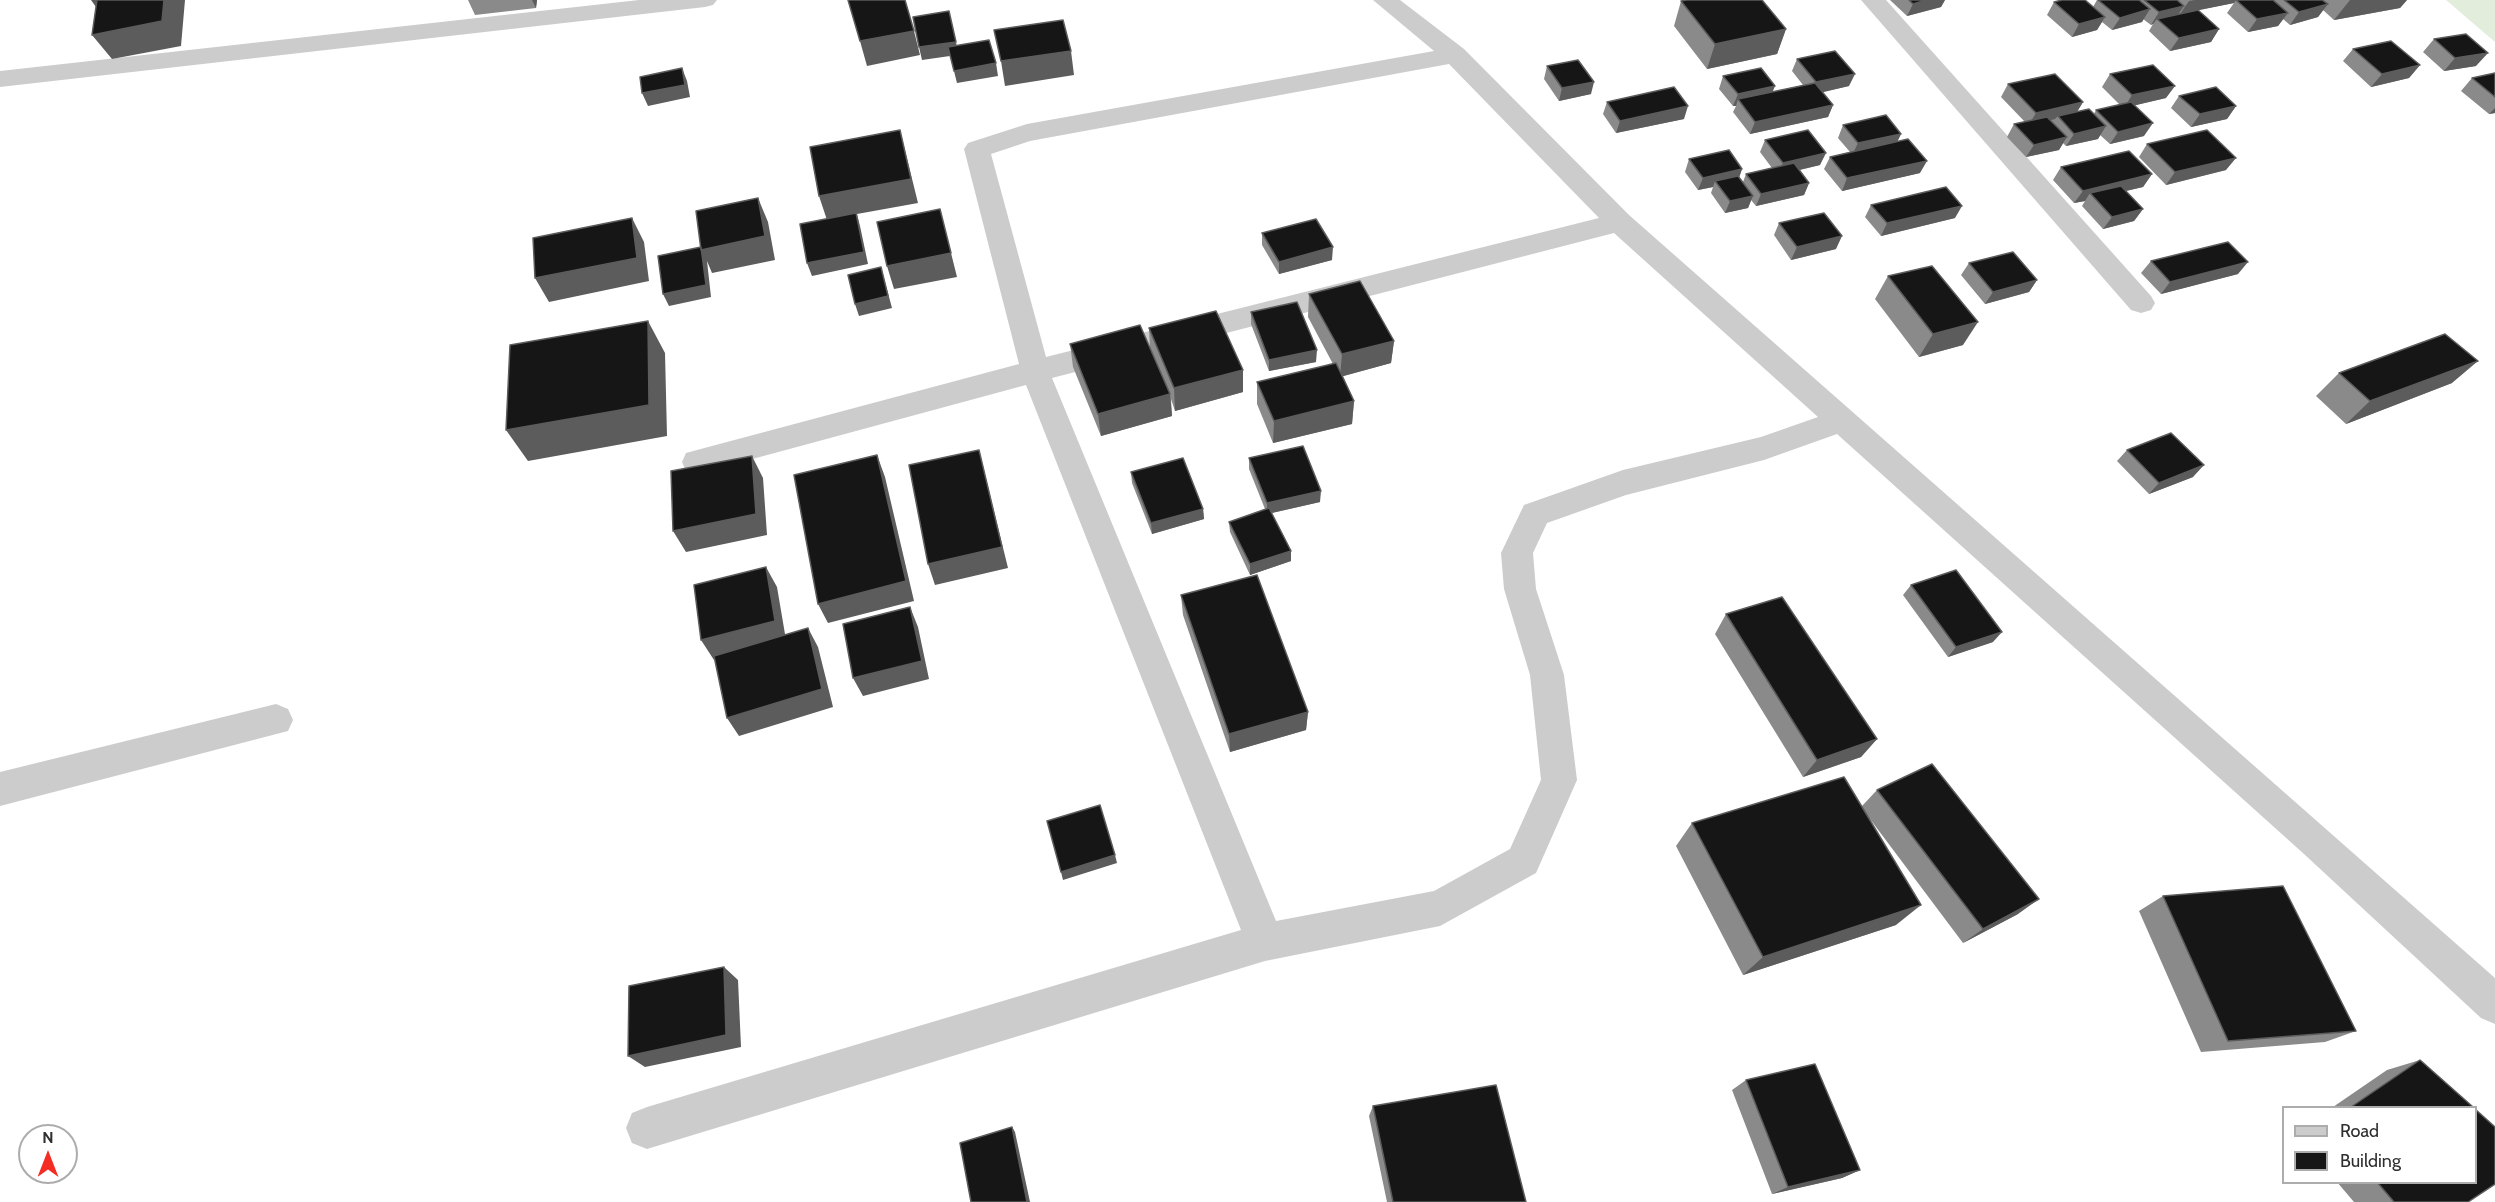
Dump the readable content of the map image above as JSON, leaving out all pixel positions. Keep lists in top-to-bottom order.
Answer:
{
  "legend": ["Road", "Building"],
  "north": "top"
}
